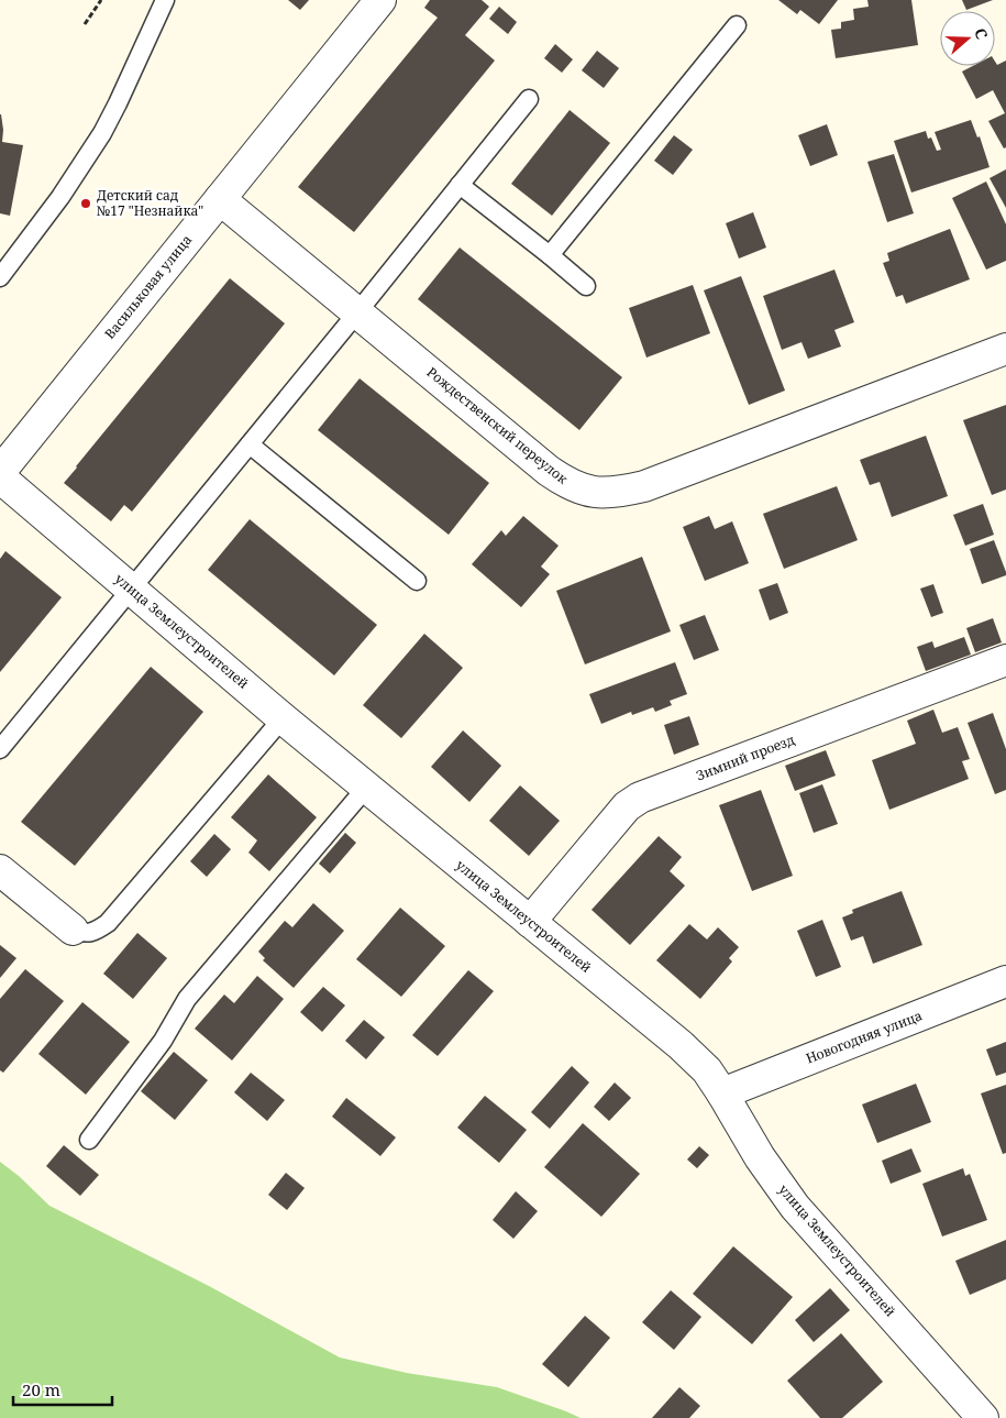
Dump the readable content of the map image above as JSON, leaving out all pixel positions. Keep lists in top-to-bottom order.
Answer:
{
  "streets": {
    "street": [
      "Васильковая улица",
      "Рождественский переулок",
      "улица Землеустроителей",
      "Зимний проезд",
      "Новогодняя улица"
    ]
  },
  "crossings": [
    ["Васильковая улица", "Рождественский переулок"],
    ["улица Землеустроителей", "Зимний проезд"],
    ["улица Землеустроителей", "Новогодняя улица"]
  ],
  "places": ["Детский сад №17 \"Незнайка\""],
  "scale_bar": "20 m",
  "north": "right"
}
